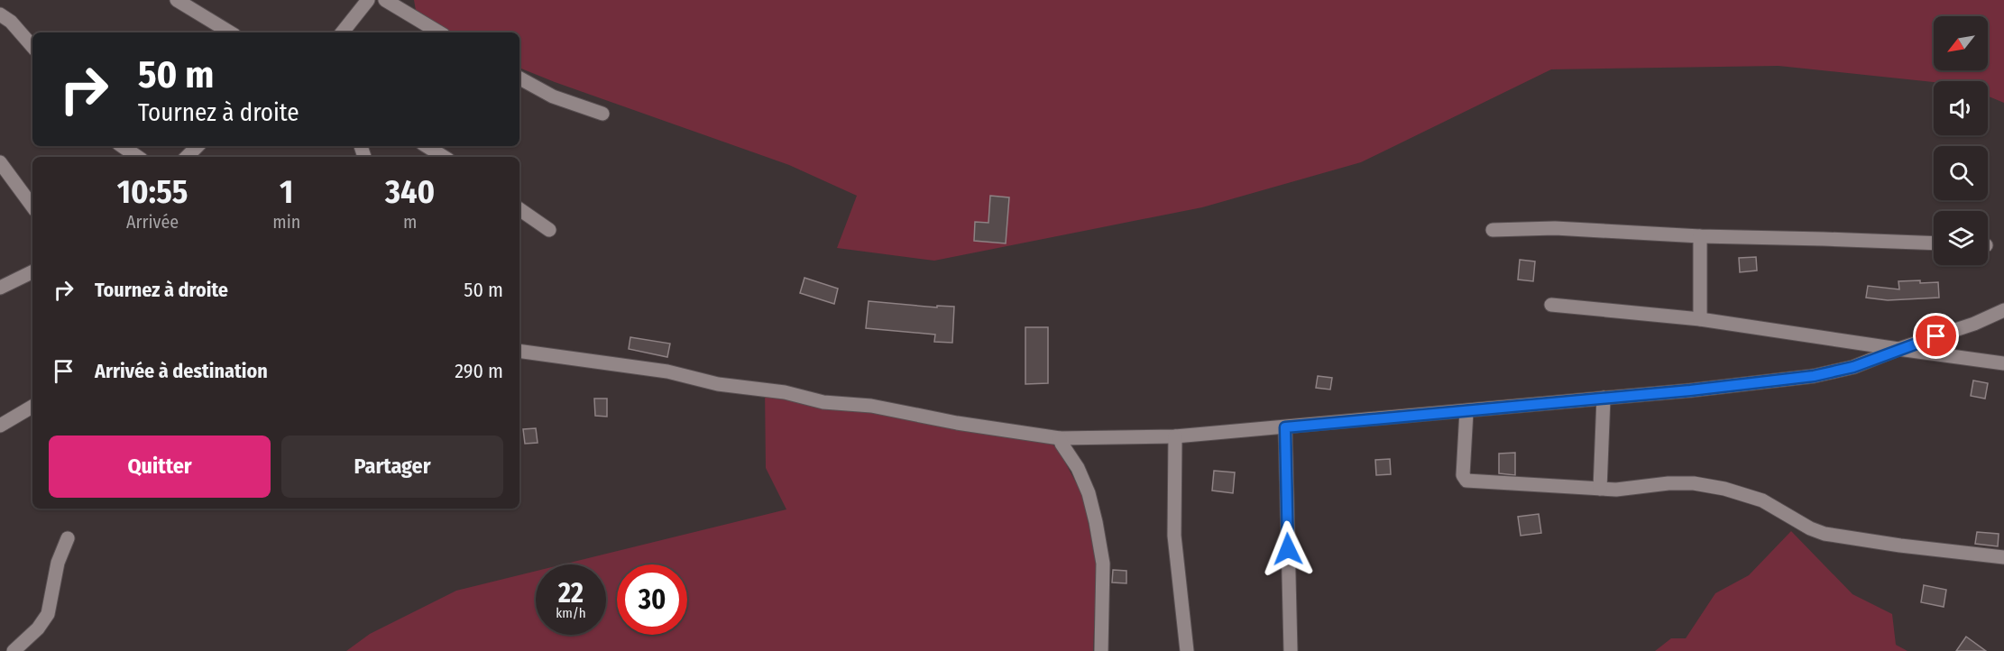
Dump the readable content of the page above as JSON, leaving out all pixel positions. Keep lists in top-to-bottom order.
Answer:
{
  "north": "bottom left",
  "page": {
    "turn": ["50 m", "Tournez à droite"],
    "eta": [
      "10:55",
      "Arrivée",
      "1",
      "min",
      "340",
      "m"
    ],
    "list": [
      {
        "name": "Tournez à droite",
        "value": "50 m"
      },
      {
        "name": "Arrivée à destination",
        "value": "290 m"
      }
    ],
    "buttons": ["Quitter", "Partager"],
    "speed": "22 km/h",
    "limit": "30"
  }
}
